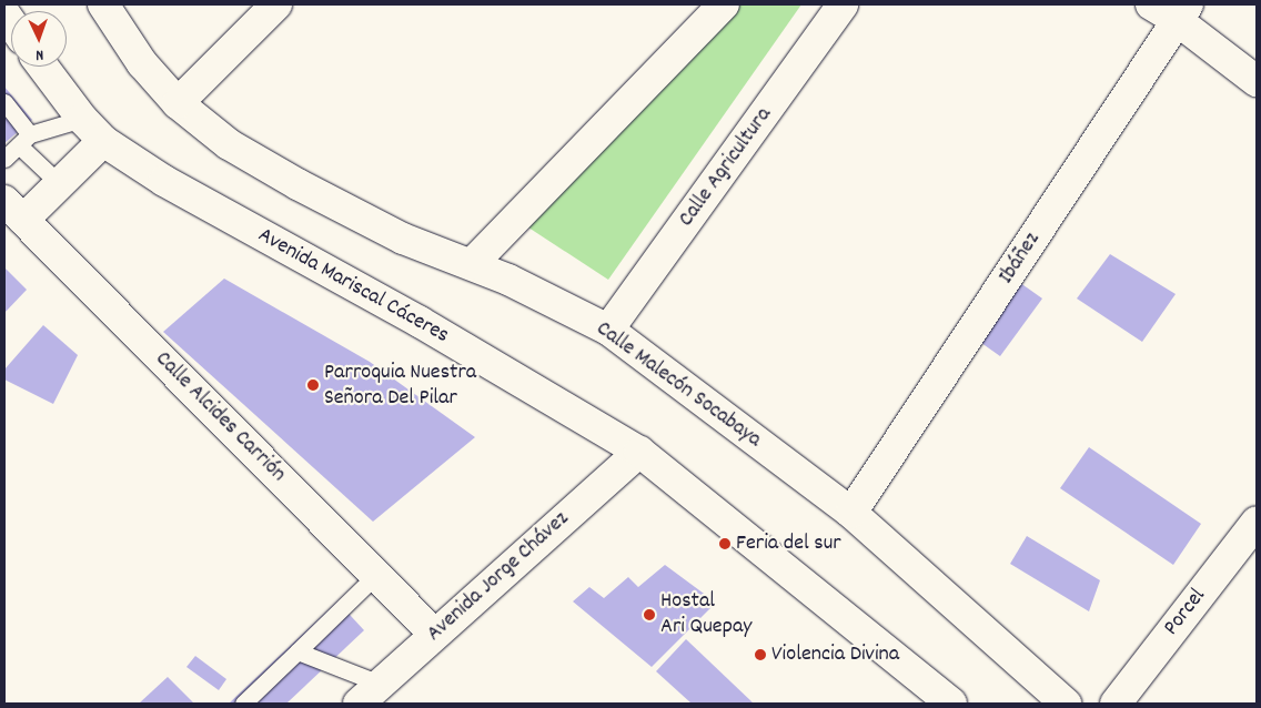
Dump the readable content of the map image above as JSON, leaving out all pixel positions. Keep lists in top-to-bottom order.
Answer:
{
  "streets": {
    "street": [
      "Calle Agricultura",
      "Ibáñez",
      "Avenida Mariscal Cáceres",
      "Calle Malecón Socabaya",
      "Calle Alcides Carrión",
      "Avenida Jorge Chávez",
      "Porcel"
    ]
  },
  "crossings": [
    ["Calle Agricultura", "Calle Malecón Socabaya"],
    ["Ibáñez", "Calle Malecón Socabaya"],
    ["Avenida Mariscal Cáceres", "Avenida Jorge Chávez"],
    ["Calle Alcides Carrión", "Avenida Jorge Chávez"]
  ],
  "places": [
    "Parroquia Nuestra Señora Del Pilar",
    "Feria del sur",
    "Hostal Ari Quepay",
    "Violencia Divina"
  ],
  "north": "bottom"
}
